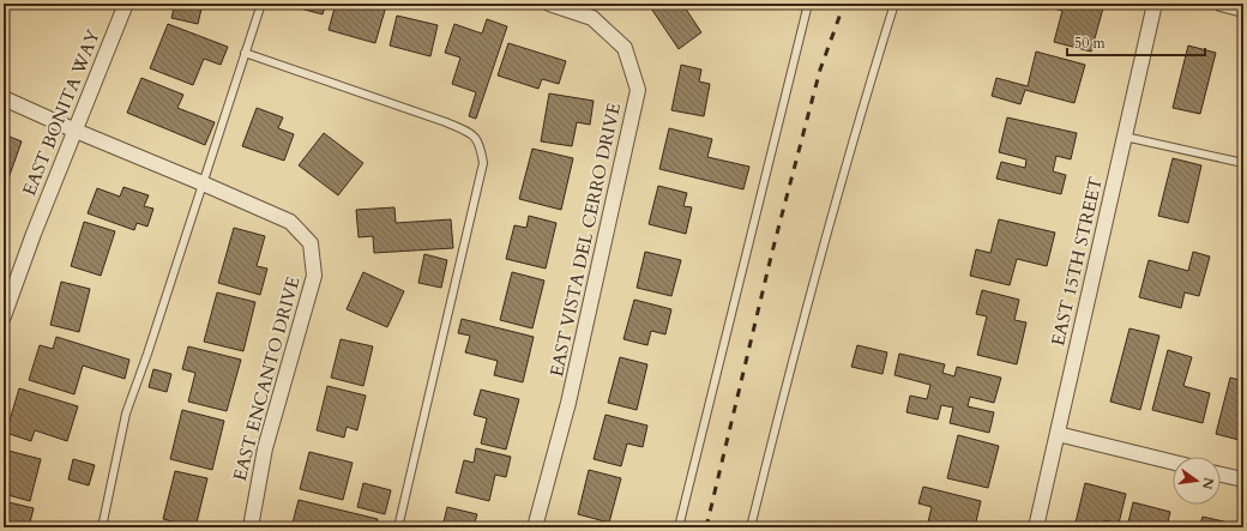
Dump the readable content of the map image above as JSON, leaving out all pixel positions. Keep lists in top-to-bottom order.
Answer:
{
  "streets": {
    "street": [
      "EAST BONITA WAY",
      "EAST VISTA DEL CERRO DRIVE",
      "EAST 15TH STREET",
      "EAST ENCANTO DRIVE"
    ]
  },
  "crossings": [
    ["EAST BONITA WAY", "EAST ENCANTO DRIVE"]
  ],
  "scale_bar": "50 m",
  "north": "right"
}
